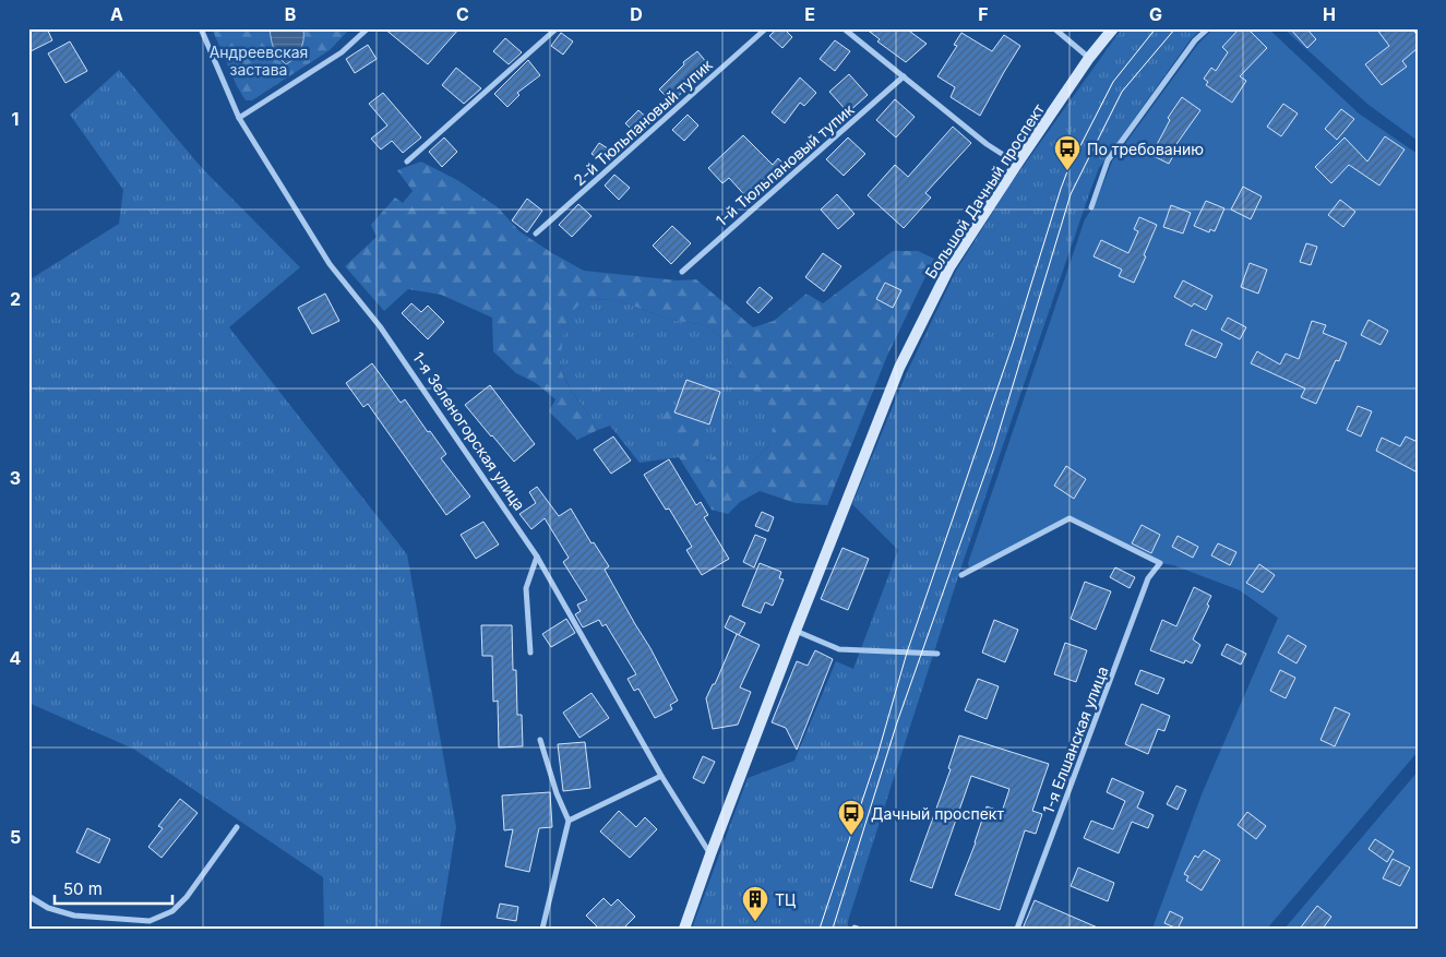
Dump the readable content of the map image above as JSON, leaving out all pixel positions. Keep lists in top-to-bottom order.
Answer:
{
  "streets": {
    "main road": ["Большой Дачный проспект"],
    "street": [
      "2-й Тюльпановый тупик",
      "1-й Тюльпановый тупик",
      "1-я Зеленогорская улица",
      "1-я Елшанская улица"
    ]
  },
  "parks": ["Андреевская застава"],
  "places": {
    "bus stop": ["По требованию", "Дачный проспект"],
    "building": ["ТЦ"]
  },
  "scale_bar": "50 m",
  "grid": {
    "columns": [
      "A",
      "B",
      "C",
      "D",
      "E",
      "F",
      "G",
      "H"
    ],
    "rows": [
      "1",
      "2",
      "3",
      "4",
      "5"
    ]
  }
}
